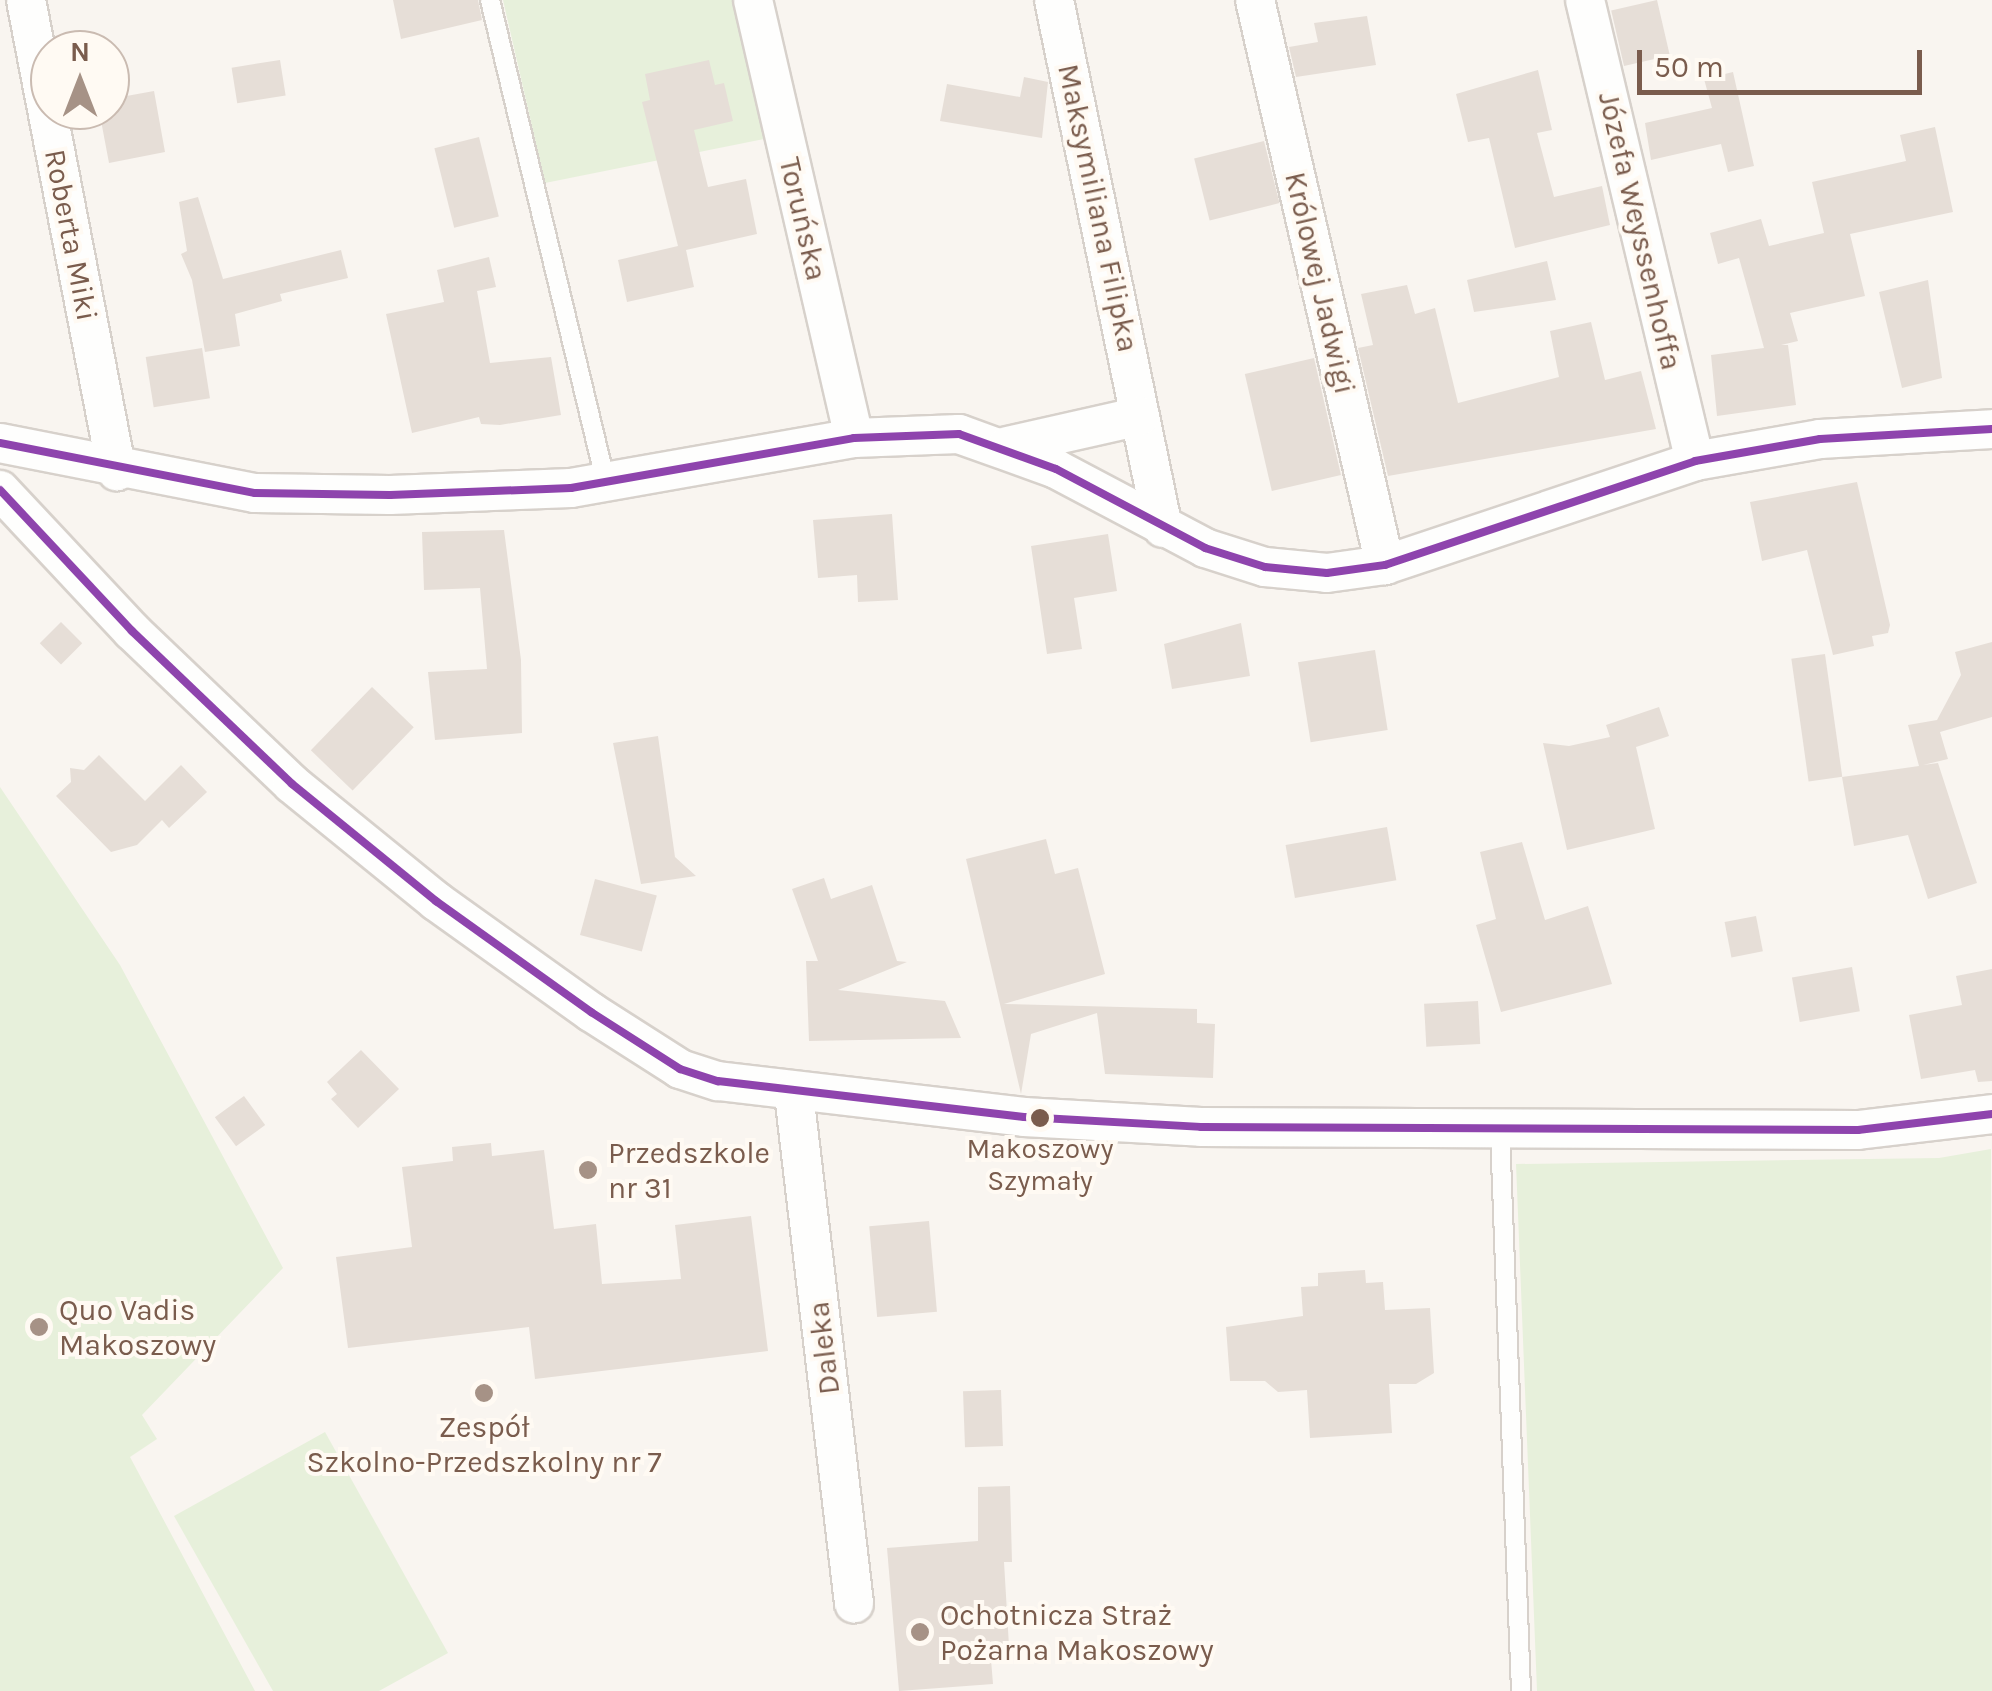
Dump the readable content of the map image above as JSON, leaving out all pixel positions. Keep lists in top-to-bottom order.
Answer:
{
  "streets": {
    "street": [
      "Maksymiliana Filipka",
      "Toruńska",
      "Józefa Weyssenhoffa",
      "Roberta Miki",
      "Królowej Jadwigi",
      "Daleka"
    ]
  },
  "places": [
    "Makoszowy Szymały",
    "Przedszkole nr 31",
    "Quo Vadis Makoszowy",
    "Zespół Szkolno-Przedszkolny nr 7",
    "Ochotnicza Straż Pożarna Makoszowy"
  ],
  "scale_bar": "50 m",
  "north": "top"
}
